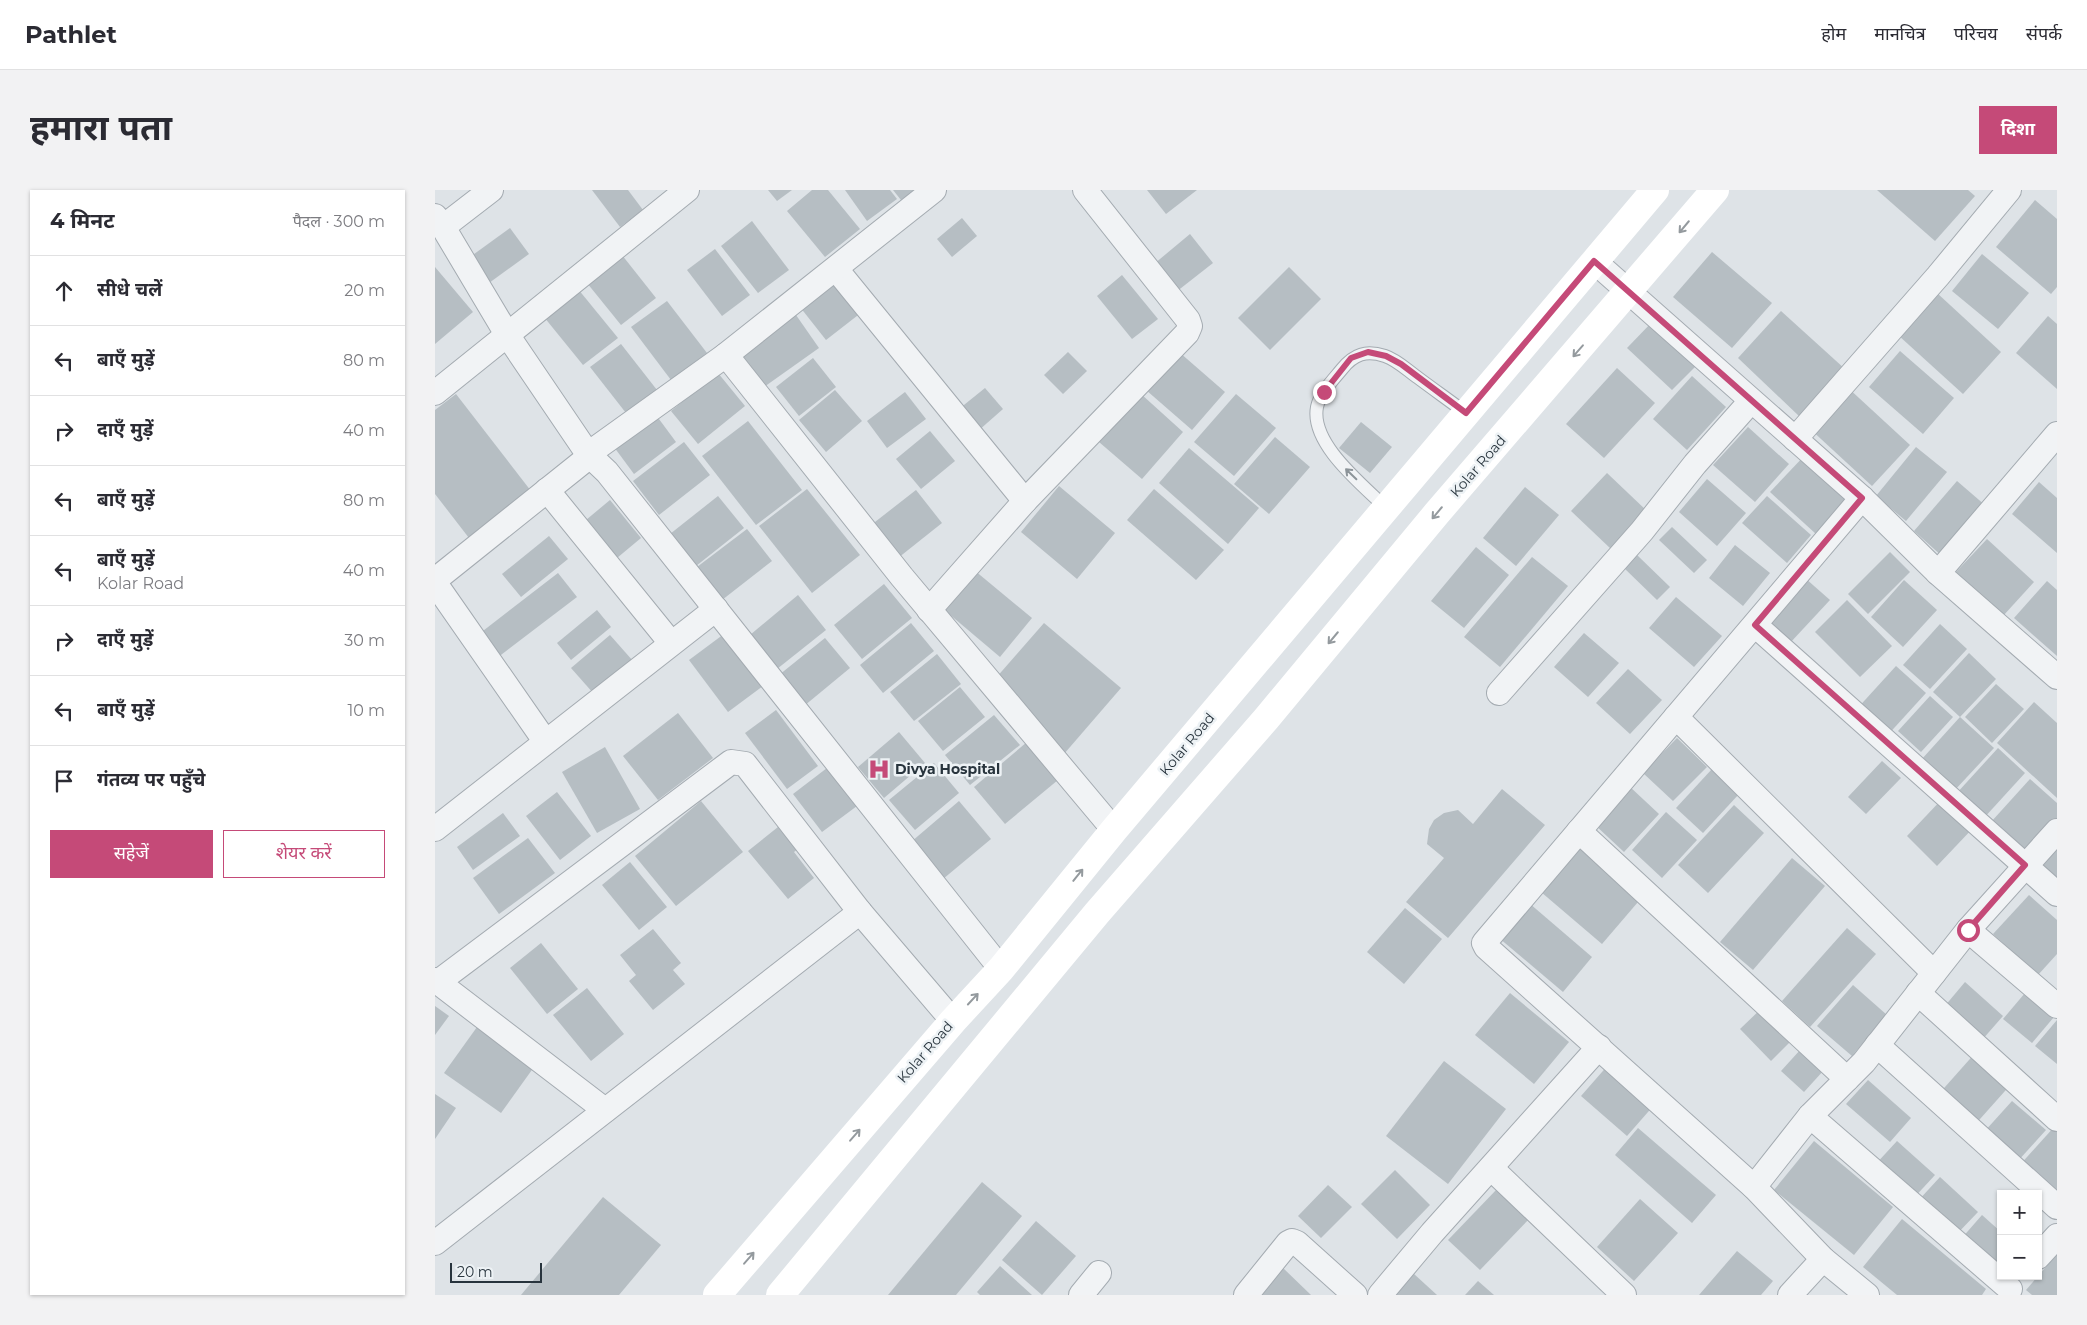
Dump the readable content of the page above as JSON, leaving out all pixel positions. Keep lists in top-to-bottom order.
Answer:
{
  "streets": {
    "main road": ["Kolar Road"]
  },
  "places": {
    "hospital": ["Divya Hospital"]
  },
  "scale_bar": "20 m",
  "page": {
    "header": "Pathlet",
    "nav": [
      "होम",
      "मानचित्र",
      "परिचय",
      "संपर्क"
    ],
    "title": "हमारा पता",
    "buttons": [
      "दिशा",
      ["सहेजें", "शेयर करें"]
    ],
    "heading": ["4 मिनट", "पैदल · 300 m"],
    "list": [
      ["सीधे चलें", "20 m"],
      ["बाएँ मुड़ें", "80 m"],
      ["दाएँ मुड़ें", "40 m"],
      ["बाएँ मुड़ें", "80 m"],
      ["बाएँ मुड़ें", "Kolar Road", "40 m"],
      ["दाएँ मुड़ें", "30 m"],
      ["बाएँ मुड़ें", "10 m"],
      "गंतव्य पर पहुँचे"
    ],
    "map_buttons": ["+", "−"],
    "scale": "20 m"
  }
}
